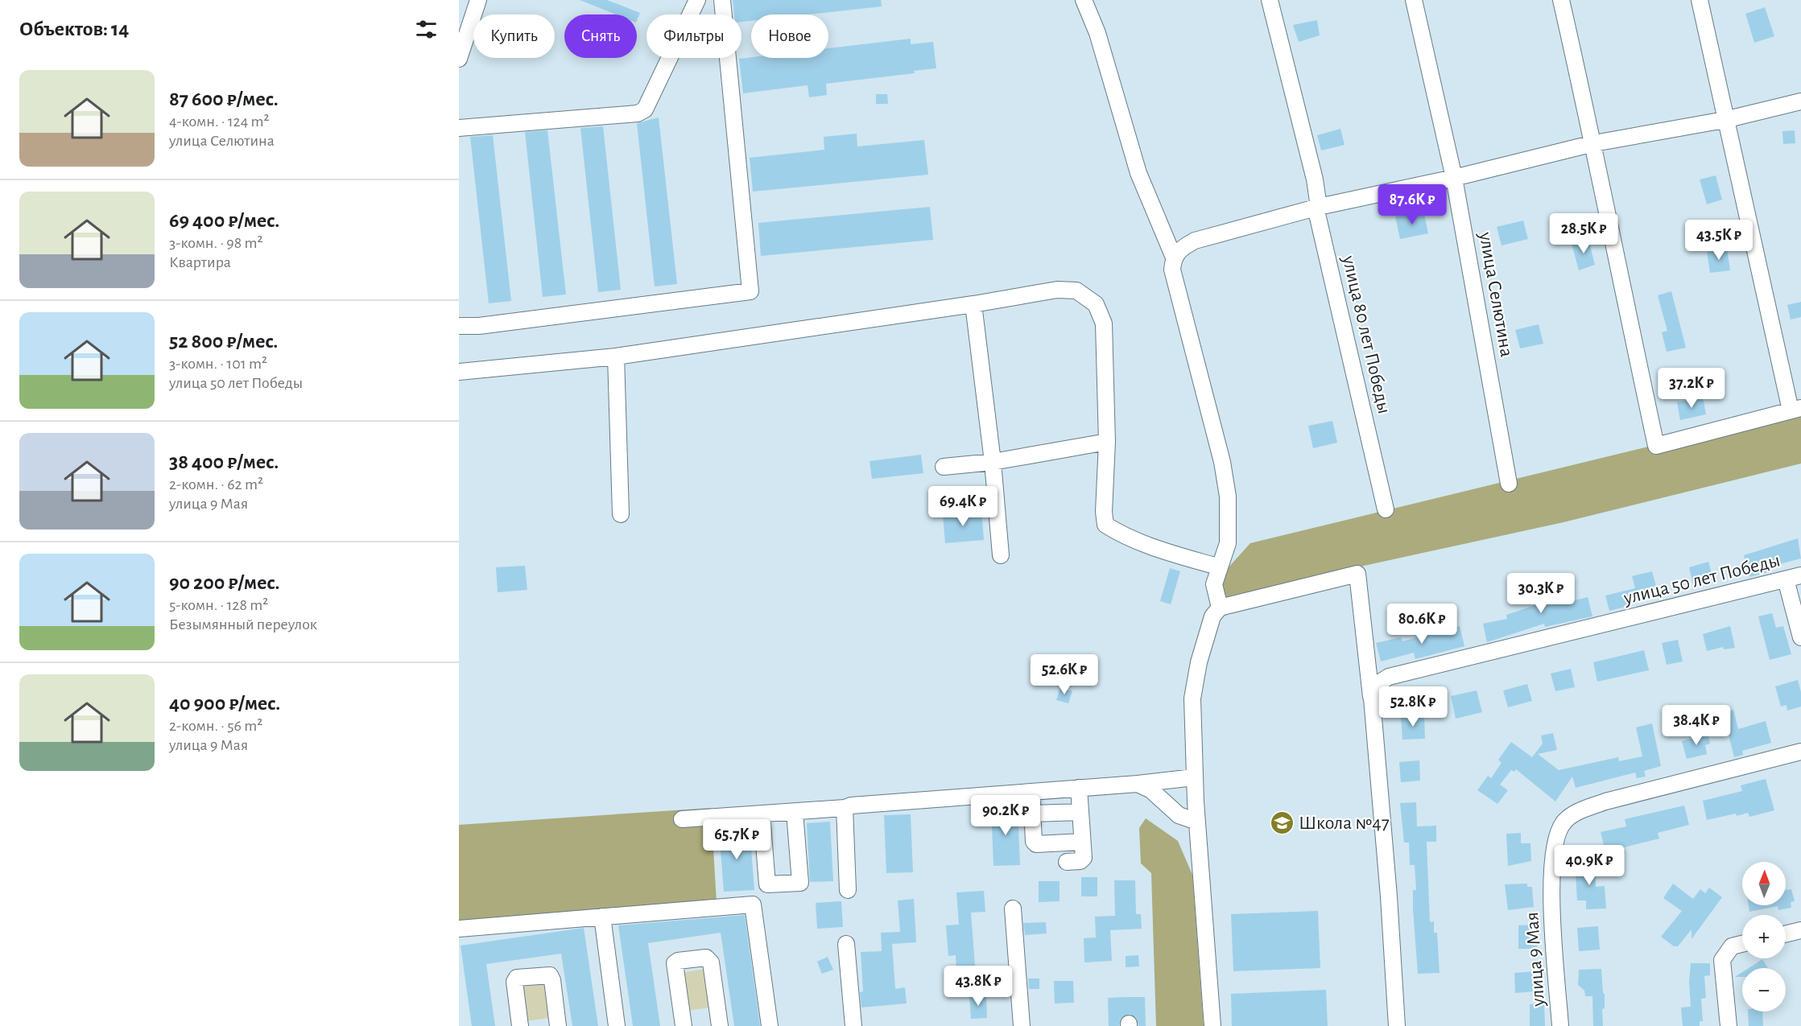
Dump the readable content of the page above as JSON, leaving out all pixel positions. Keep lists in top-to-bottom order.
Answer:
{
  "streets": {
    "street": [
      "улица Селютина",
      "улица 80 лет Победы",
      "улица 50 лет Победы",
      "улица 9 Мая"
    ]
  },
  "places": {
    "school or university": ["Школа №47"]
  },
  "north": "top",
  "page": {
    "heading": "Объектов: 14",
    "chip": [
      "Купить",
      "Снять",
      "Фильтры",
      "Новое"
    ],
    "list": [
      {
        "name": "87 600 ₽/мес.",
        "note": "4-комн. · 124 m² · улица Селютина"
      },
      {
        "name": "69 400 ₽/мес.",
        "note": "3-комн. · 98 m² · Квартира"
      },
      {
        "name": "52 800 ₽/мес.",
        "note": "3-комн. · 101 m² · улица 50 лет Победы"
      },
      {
        "name": "38 400 ₽/мес.",
        "note": "2-комн. · 62 m² · улица 9 Мая"
      },
      {
        "name": "90 200 ₽/мес.",
        "note": "5-комн. · 128 m² · Безымянный переулок"
      },
      {
        "name": "40 900 ₽/мес.",
        "note": "2-комн. · 56 m² · улица 9 Мая"
      }
    ],
    "price": [
      "87.6K ₽",
      "28.5K ₽",
      "43.5K ₽",
      "37.2K ₽",
      "69.4K ₽",
      "30.3K ₽",
      "80.6K ₽",
      "52.6K ₽",
      "52.8K ₽",
      "38.4K ₽",
      "90.2K ₽",
      "65.7K ₽",
      "40.9K ₽",
      "43.8K ₽"
    ],
    "map_buttons": ["+", "−"]
  }
}
